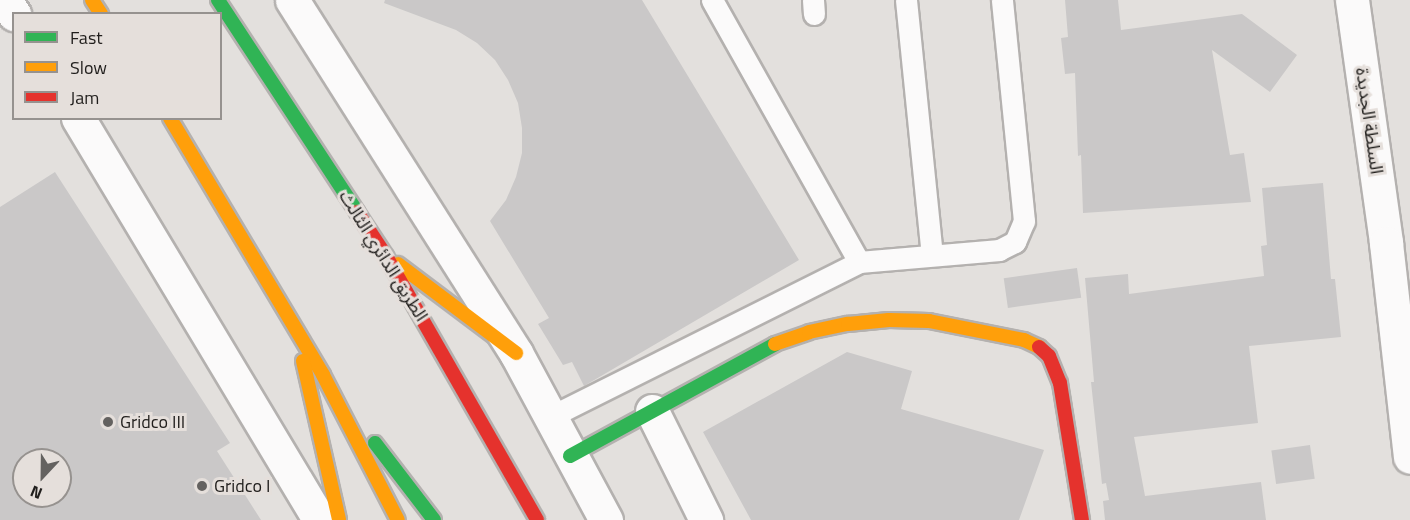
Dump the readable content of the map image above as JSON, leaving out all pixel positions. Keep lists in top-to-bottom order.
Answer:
{
  "streets": {
    "main road": ["الطريق الدائري الثالث"],
    "street": ["السلطة الجديدة"]
  },
  "places": ["Gridco III", "Gridco I"],
  "legend": ["Fast", "Slow", "Jam"],
  "north": "bottom"
}
